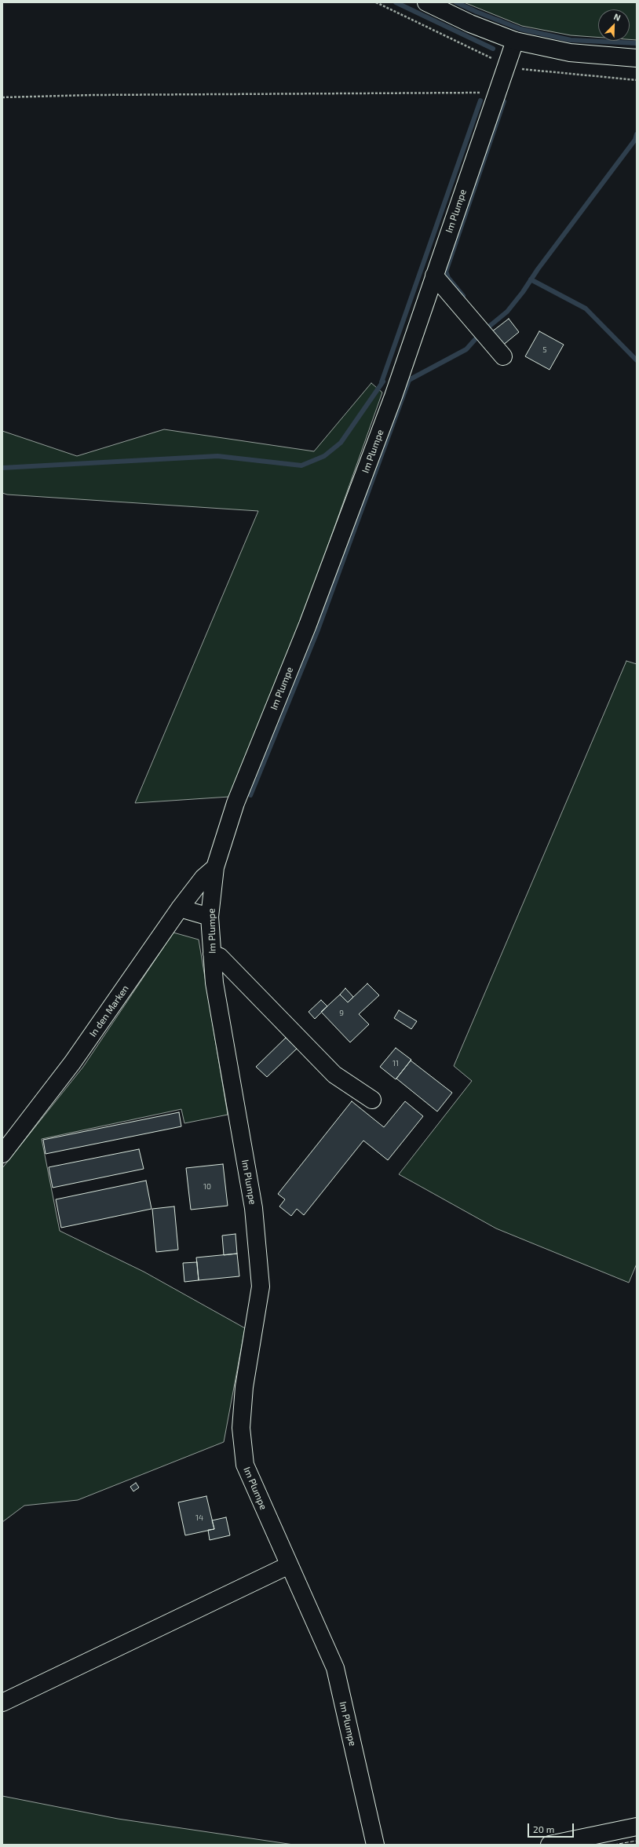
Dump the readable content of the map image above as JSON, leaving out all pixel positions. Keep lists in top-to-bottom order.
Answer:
{
  "streets": {
    "street": ["Im Plumpe", "In den Marken"]
  },
  "crossings": [
    ["Im Plumpe", "In den Marken"]
  ],
  "house_numbers": [
    "5",
    "9",
    "11",
    "10",
    "14"
  ],
  "scale_bar": "20 m",
  "north": "top right"
}
